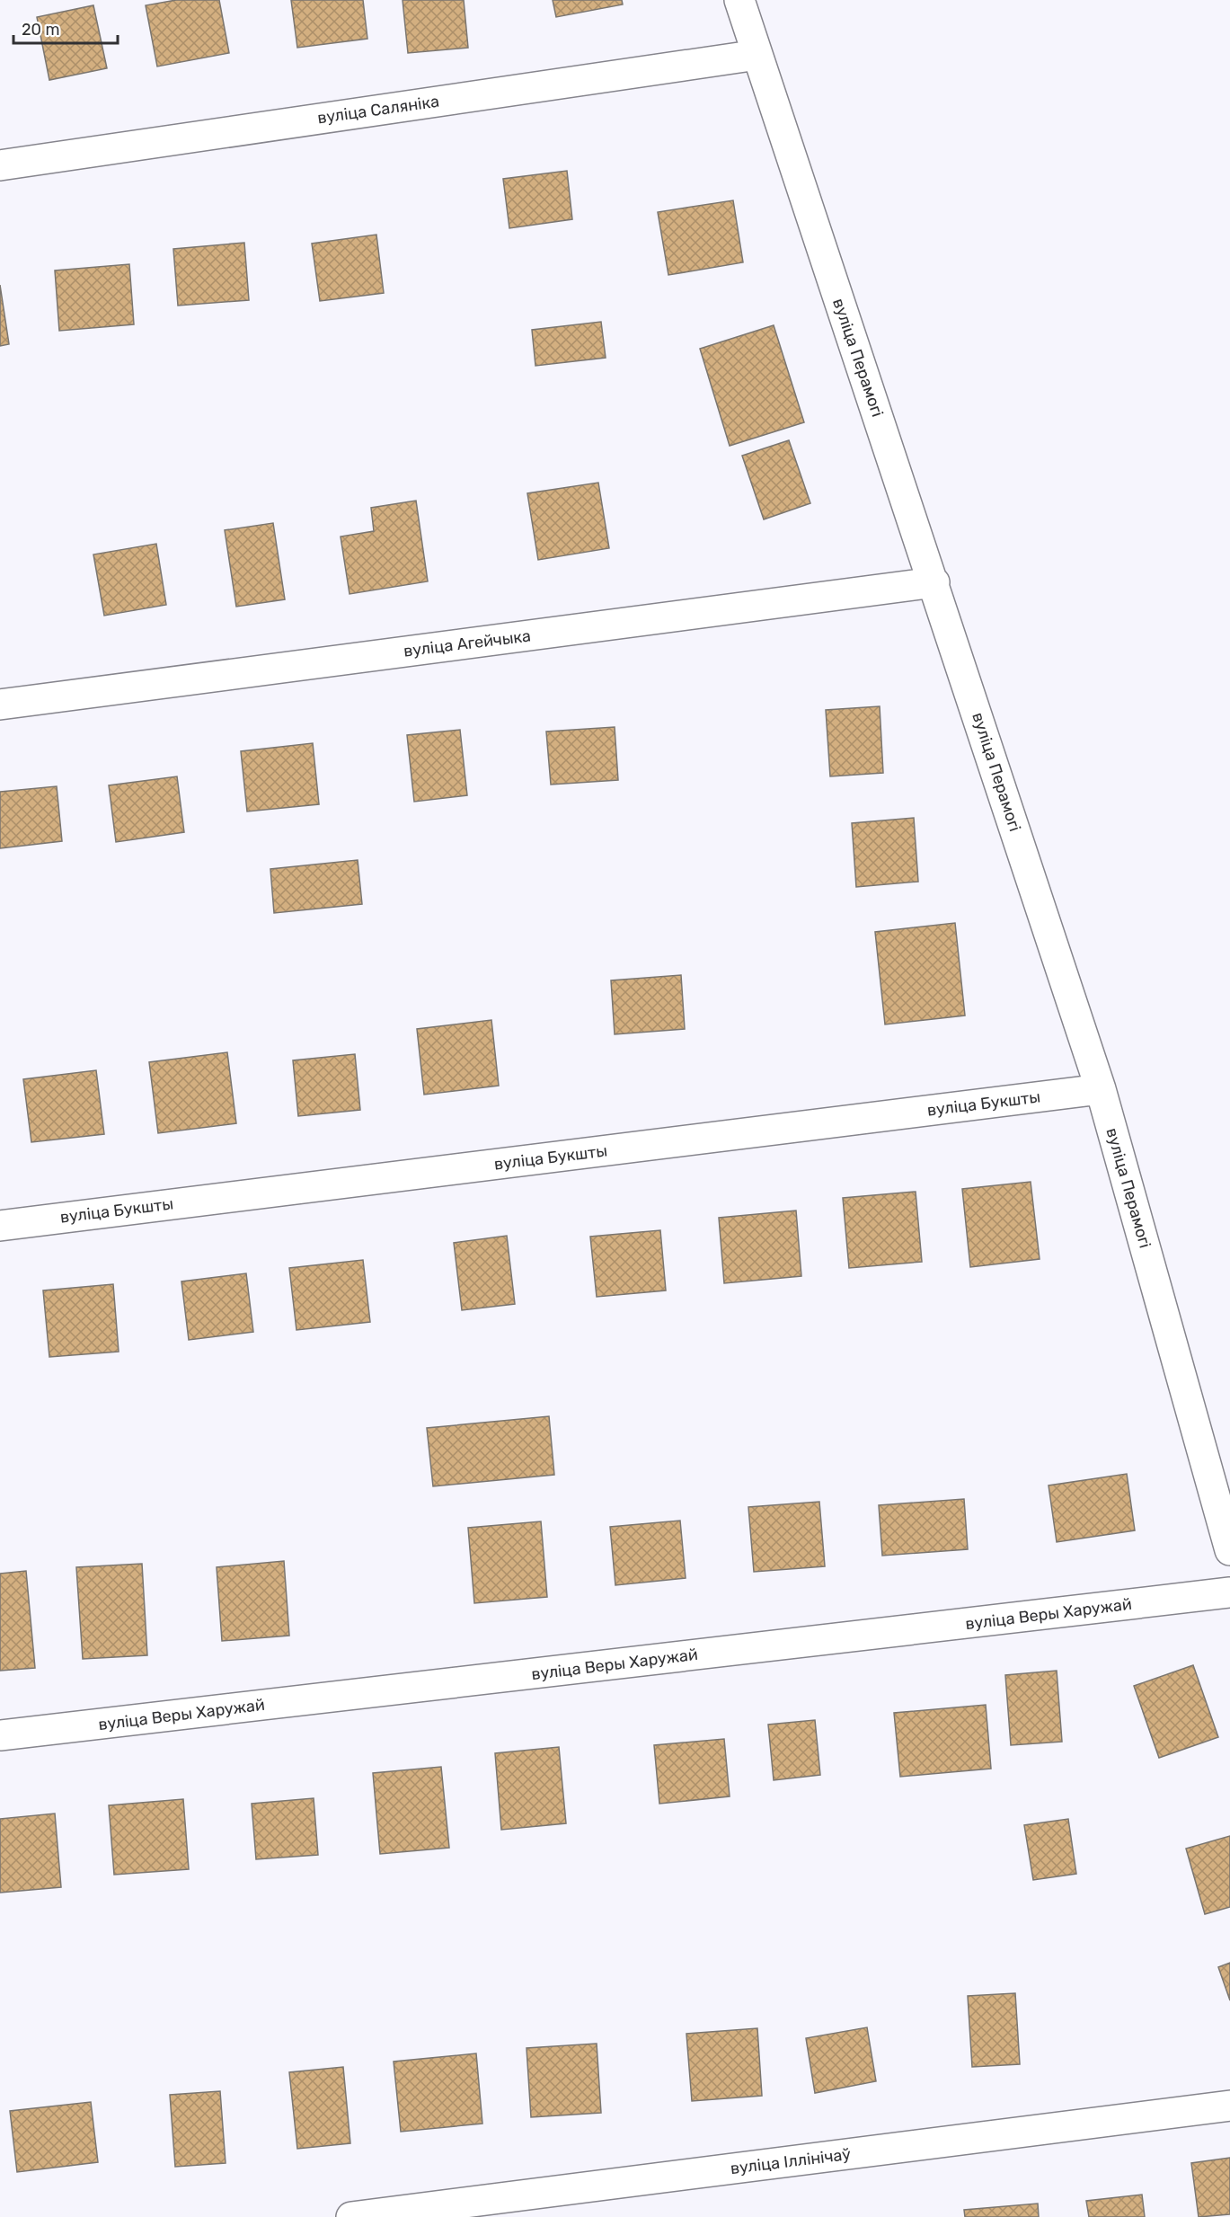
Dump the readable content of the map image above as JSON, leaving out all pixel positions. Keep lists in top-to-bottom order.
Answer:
{
  "streets": {
    "street": [
      "вуліца Саляніка",
      "вуліца Перамогі",
      "вуліца Агейчыка",
      "вуліца Букшты",
      "вуліца Веры Харужай",
      "вуліца Іллінічаў"
    ]
  },
  "crossings": [
    ["вуліца Саляніка", "вуліца Перамогі"],
    ["вуліца Перамогі", "вуліца Агейчыка"],
    ["вуліца Перамогі", "вуліца Букшты"]
  ],
  "scale_bar": "20 m"
}
